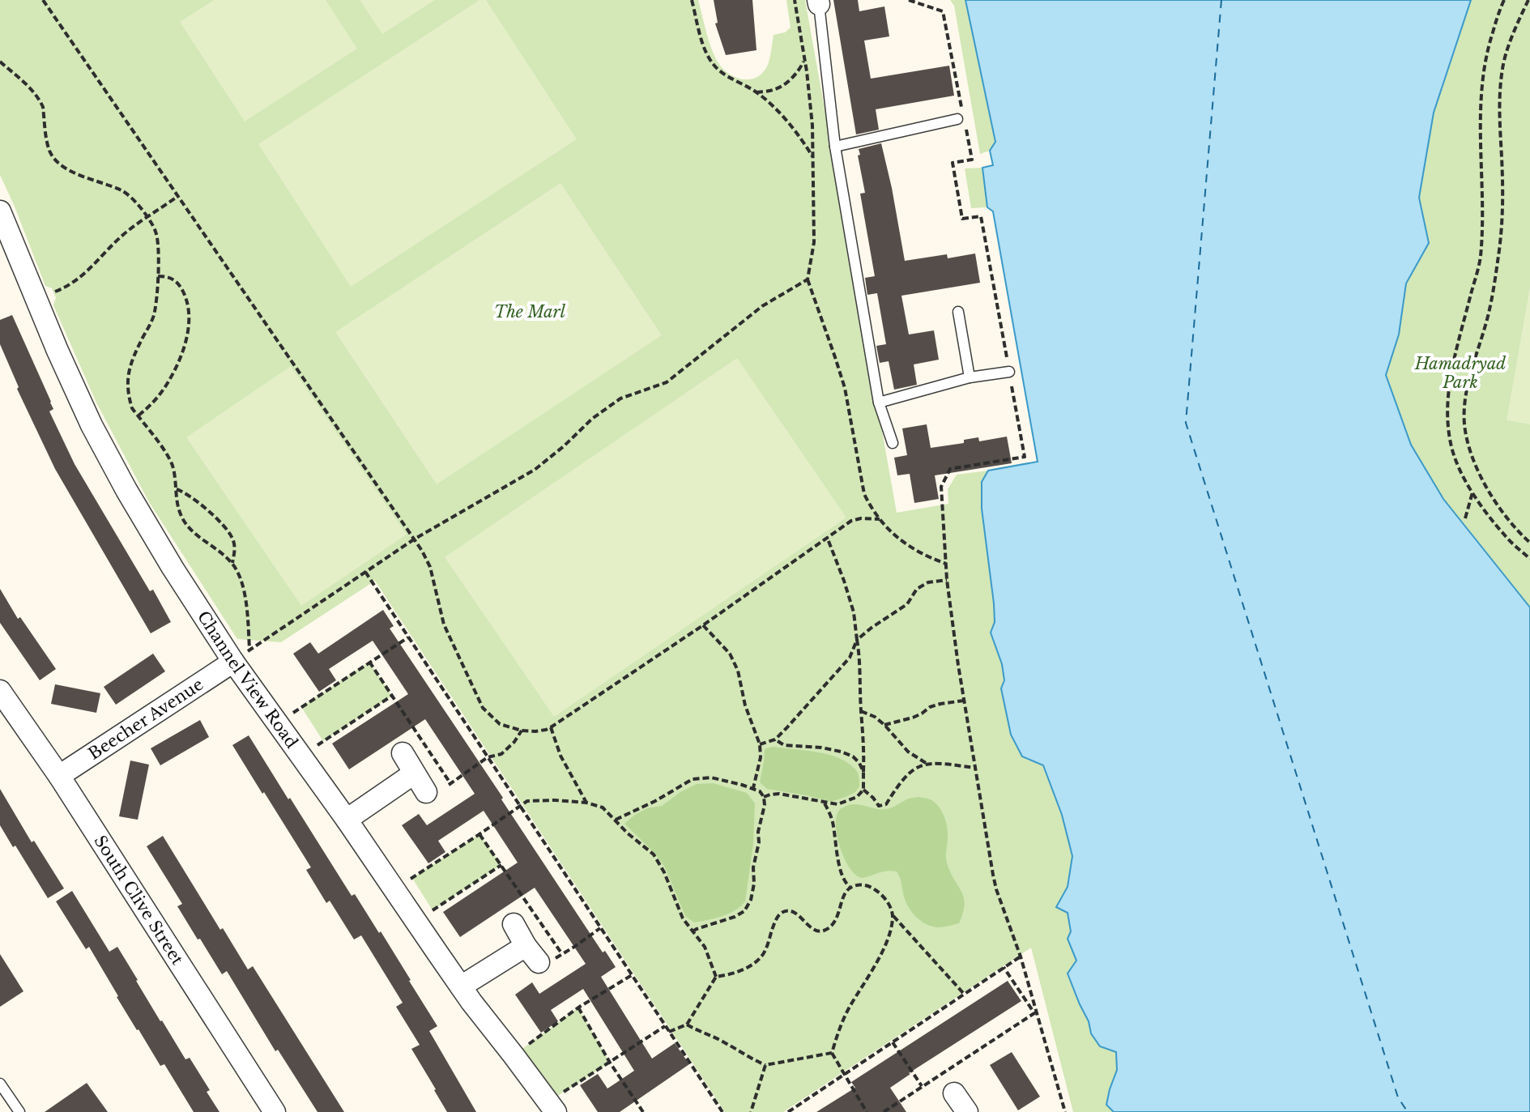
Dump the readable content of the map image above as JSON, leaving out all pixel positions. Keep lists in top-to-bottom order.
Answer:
{
  "streets": {
    "street": ["Channel View Road", "Beecher Avenue", "South Clive Street"]
  },
  "crossings": [
    ["Channel View Road", "Beecher Avenue"],
    ["Beecher Avenue", "South Clive Street"]
  ],
  "parks": ["The Marl", "Hamadryad Park"]
}
